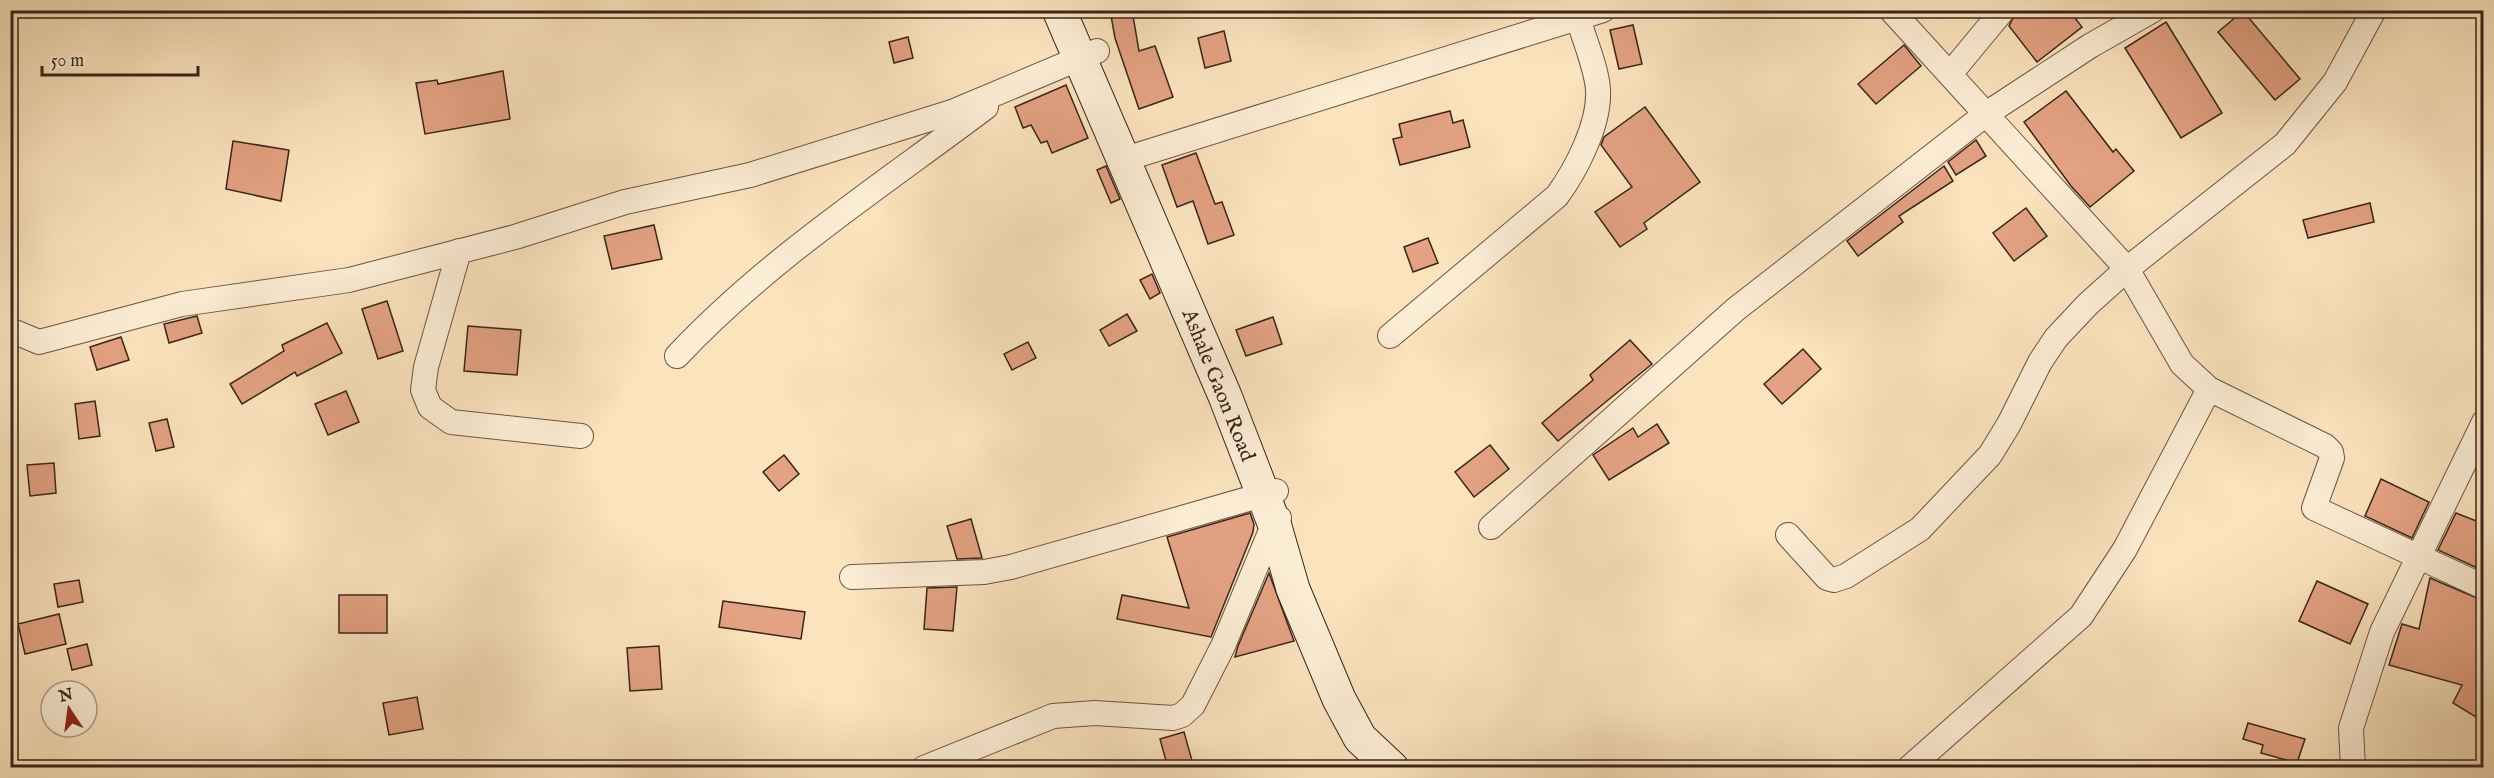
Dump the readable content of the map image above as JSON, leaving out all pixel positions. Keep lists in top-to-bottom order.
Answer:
{
  "streets": {
    "street": ["Ashale Gaon Road"]
  },
  "scale_bar": "50 m",
  "north": "top"
}
